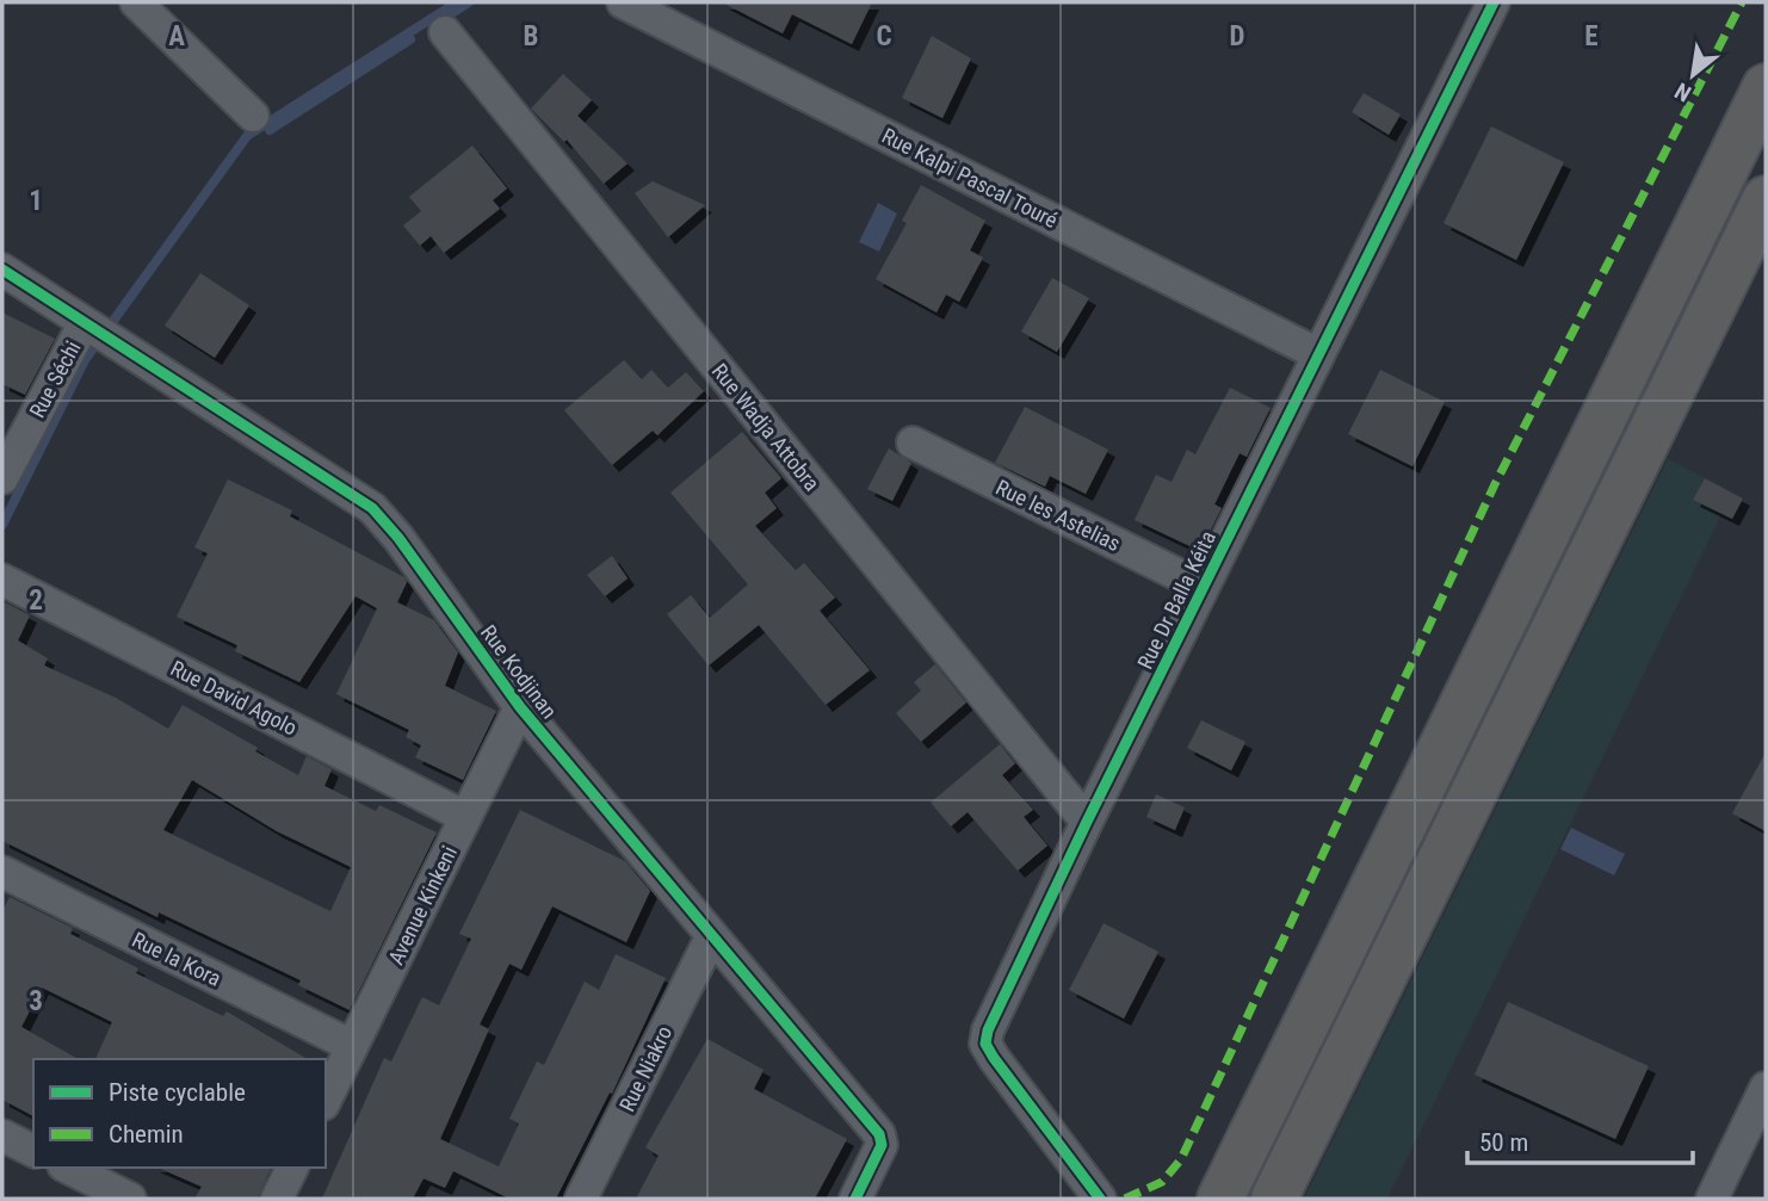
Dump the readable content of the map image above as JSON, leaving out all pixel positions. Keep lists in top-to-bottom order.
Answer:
{
  "streets": {
    "street": [
      "Rue Kalpi Pascal Touré",
      "Rue Séchi",
      "Rue Wadja Attobra",
      "Rue les Astelias",
      "Rue Dr Balla Kéita",
      "Rue Kodjinan",
      "Rue David Agolo",
      "Avenue Kinkeni",
      "Rue la Kora",
      "Rue Niakro"
    ]
  },
  "crossings": [
    ["Rue Kalpi Pascal Touré", "Rue Dr Balla Kéita"],
    ["Rue Séchi", "Rue Kodjinan"],
    ["Rue Wadja Attobra", "Rue Dr Balla Kéita"],
    ["Rue les Astelias", "Rue Dr Balla Kéita"],
    ["Rue Kodjinan", "Avenue Kinkeni"],
    ["Rue Kodjinan", "Rue Niakro"],
    ["Rue David Agolo", "Avenue Kinkeni"],
    ["Avenue Kinkeni", "Rue la Kora"]
  ],
  "legend": ["Piste cyclable", "Chemin"],
  "scale_bar": "50 m",
  "north": "bottom left",
  "grid": {
    "columns": [
      "A",
      "B",
      "C",
      "D",
      "E"
    ],
    "rows": ["1", "2", "3"]
  }
}
